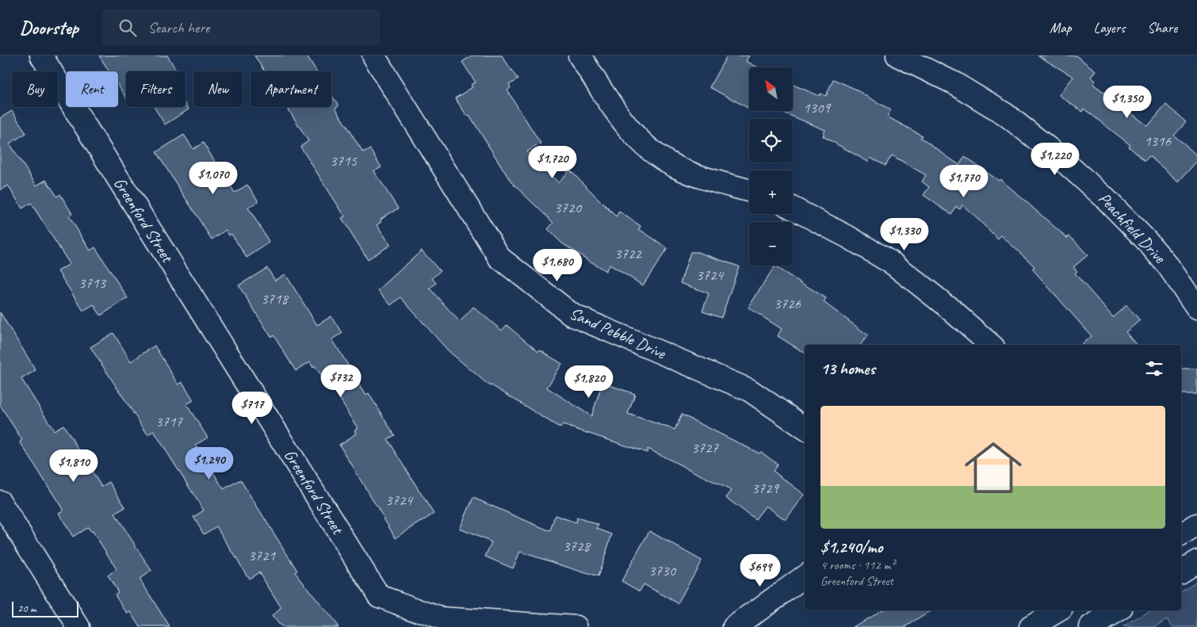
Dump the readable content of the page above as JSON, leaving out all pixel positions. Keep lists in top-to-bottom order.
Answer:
{
  "streets": {
    "street": ["Greenford Street", "Peachfield Drive", "Sand Pebble Drive"]
  },
  "house_numbers": [
    "1309",
    "1316",
    "3715",
    "3720",
    "3722",
    "3724",
    "3713",
    "3718",
    "3726",
    "3717",
    "3727",
    "3729",
    "3724",
    "3728",
    "3721",
    "3730"
  ],
  "scale_bar": "20 m",
  "north": "top left",
  "page": {
    "header": "Doorstep",
    "search": "Search here",
    "nav": ["Map", "Layers", "Share"],
    "map_buttons": ["+", "−"],
    "chip": [
      "Buy",
      "Rent",
      "Filters",
      "New",
      "Apartment"
    ],
    "price": [
      "$1,350",
      "$1,220",
      "$1,720",
      "$1,070",
      "$1,770",
      "$1,330",
      "$1,680",
      "$732",
      "$1,820",
      "$717",
      "$1,240",
      "$1,810",
      "$699"
    ],
    "heading": "13 homes",
    "list": [
      {
        "name": "$1,240/mo",
        "note": "4 rooms · 112 m² · Greenford Street"
      }
    ],
    "scale": "20 m"
  }
}
